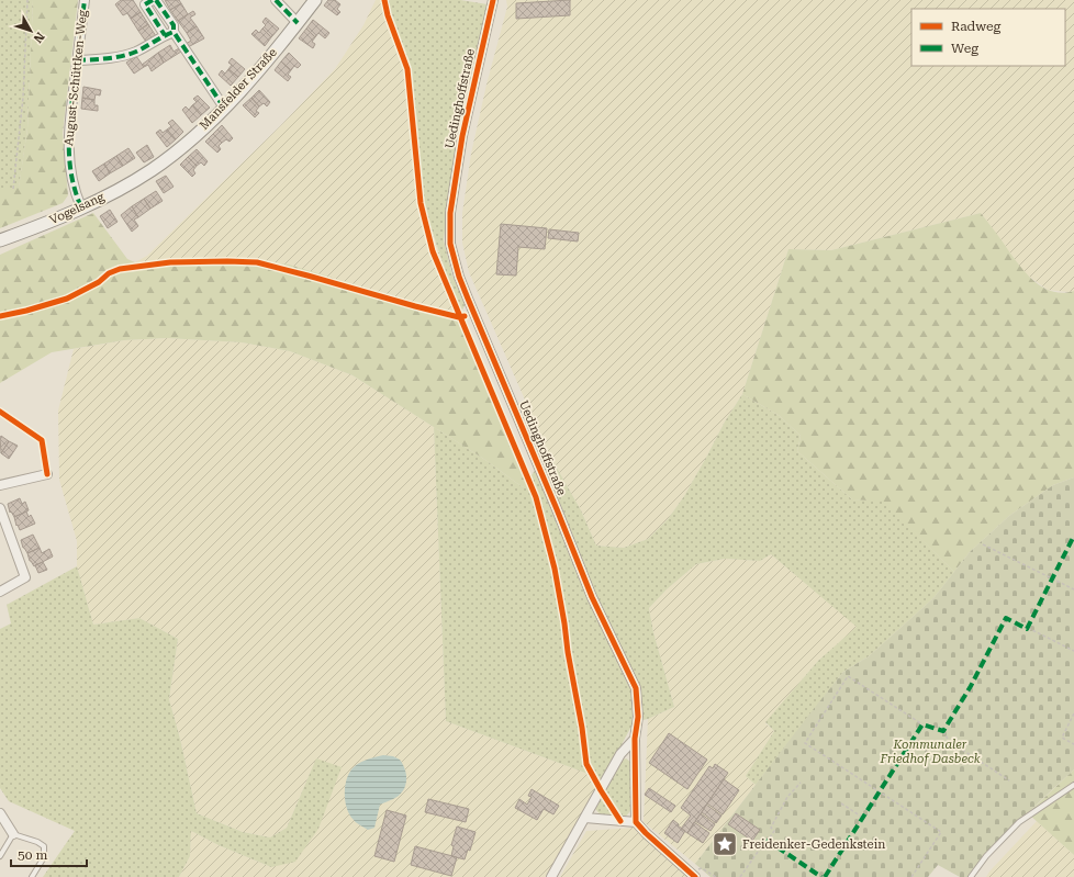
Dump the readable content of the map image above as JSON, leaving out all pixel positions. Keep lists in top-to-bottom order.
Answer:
{
  "streets": {
    "street": [
      "August-Schüttken-Weg",
      "Mansfelder Straße",
      "Uedinghoffstraße",
      "Vogelsang"
    ]
  },
  "crossings": [
    ["August-Schüttken-Weg", "Vogelsang"],
    ["Mansfelder Straße", "Vogelsang"]
  ],
  "parks": ["Kommunaler Friedhof Dasbeck"],
  "places": {
    "place": ["Freidenker-Gedenkstein"]
  },
  "legend": ["Radweg", "Weg"],
  "scale_bar": "50 m",
  "north": "bottom right"
}
